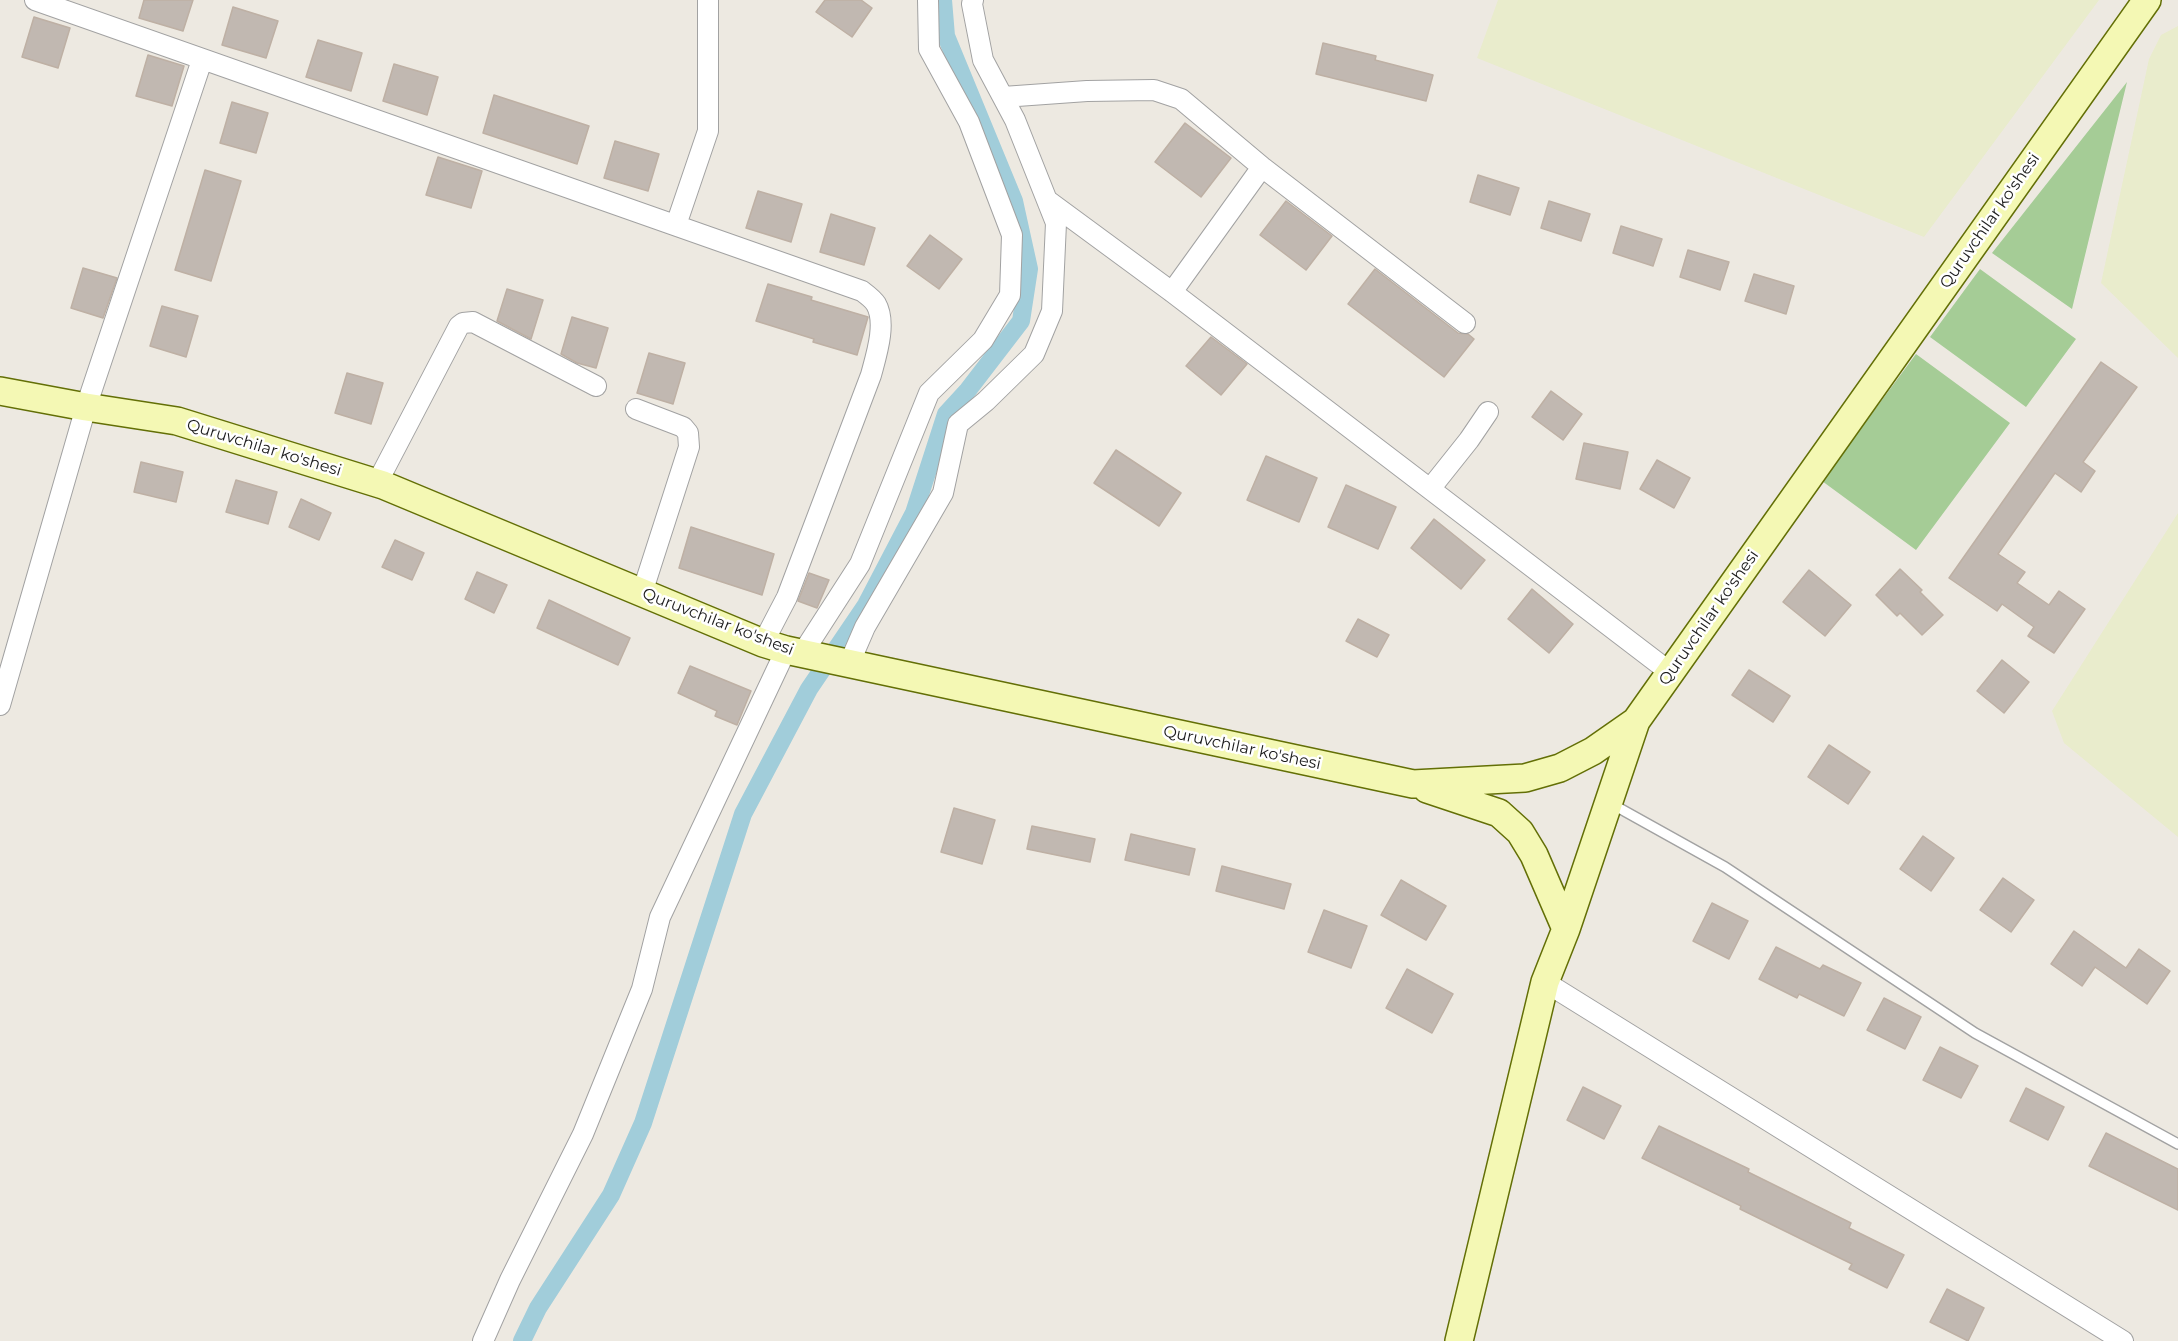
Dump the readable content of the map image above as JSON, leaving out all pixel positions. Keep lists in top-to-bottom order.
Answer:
{
  "streets": {
    "main road": ["Quruvchilar ko'shesi"]
  }
}
